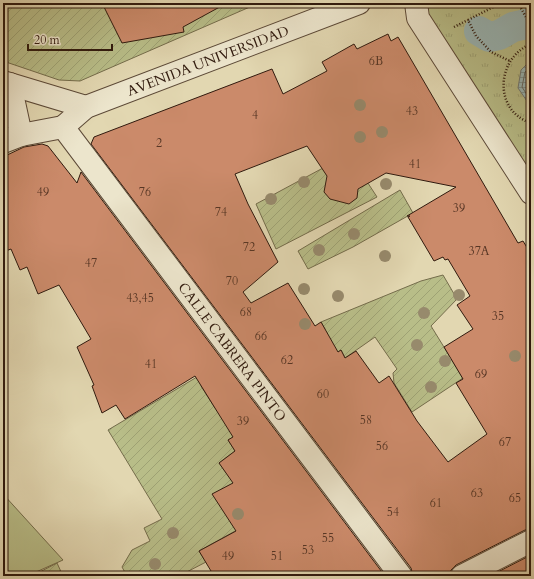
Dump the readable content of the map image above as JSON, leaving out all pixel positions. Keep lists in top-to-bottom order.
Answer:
{
  "streets": {
    "street": ["AVENIDA UNIVERSIDAD", "CALLE CABRERA PINTO"]
  },
  "crossings": [
    ["AVENIDA UNIVERSIDAD", "CALLE CABRERA PINTO"]
  ],
  "house_numbers": [
    "6B",
    "43",
    "4",
    "2",
    "41",
    "49",
    "76",
    "39",
    "74",
    "72",
    "37A",
    "47",
    "70",
    "43,45",
    "68",
    "35",
    "66",
    "62",
    "41",
    "69",
    "60",
    "58",
    "39",
    "67",
    "56",
    "63",
    "65",
    "61",
    "54",
    "55",
    "53",
    "49",
    "51"
  ],
  "scale_bar": "20 m"
}
